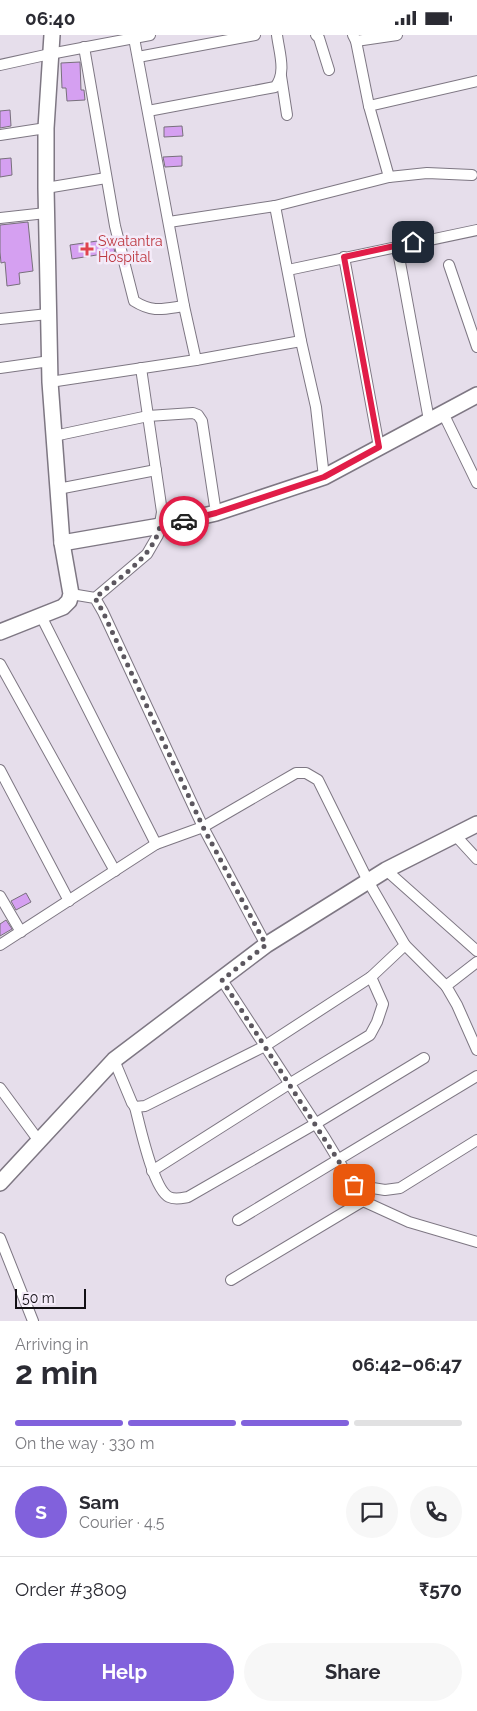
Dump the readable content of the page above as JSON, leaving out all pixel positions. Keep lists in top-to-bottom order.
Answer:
{
  "places": {
    "health": ["Swatantra Hospital"]
  },
  "scale_bar": "50 m",
  "page": {
    "status": "06:40",
    "scale": "50 m",
    "heading": ["2 min", "Arriving in", "06:42–06:47"],
    "panel": [
      "Sam",
      "Courier · 4.5",
      "Order #3809",
      "₹570"
    ],
    "bar": "On the way · 330 m",
    "round": "S",
    "buttons": ["Help", "Share"]
  }
}
